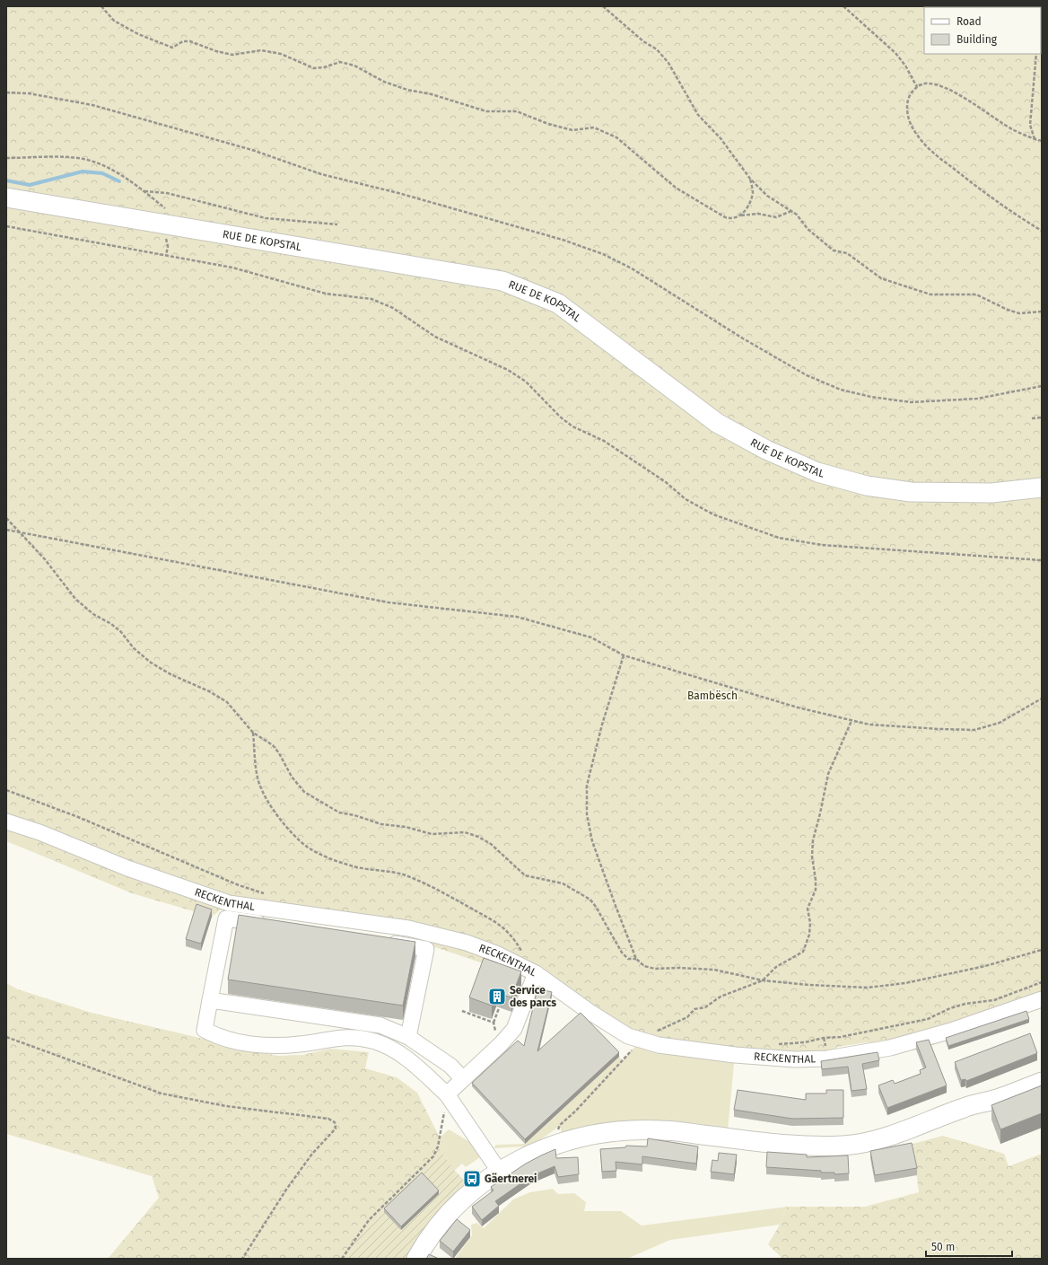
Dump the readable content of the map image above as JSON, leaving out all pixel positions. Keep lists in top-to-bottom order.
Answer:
{
  "streets": {
    "main road": ["RUE DE KOPSTAL"],
    "street": ["RECKENTHAL"]
  },
  "parks": ["Bambësch"],
  "places": {
    "building": ["Service des parcs"],
    "bus stop": ["Gäertnerei"]
  },
  "legend": ["Road", "Building"],
  "scale_bar": "50 m"
}
